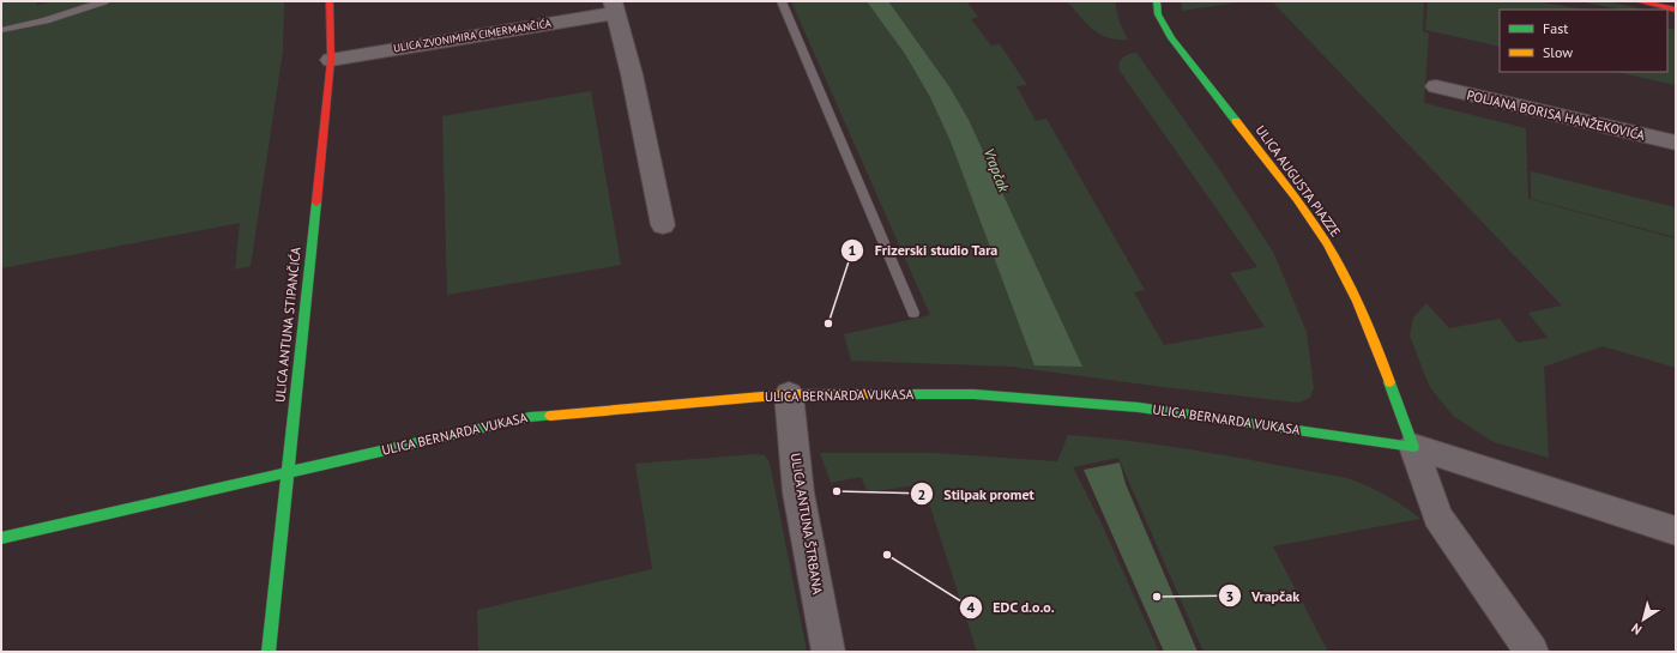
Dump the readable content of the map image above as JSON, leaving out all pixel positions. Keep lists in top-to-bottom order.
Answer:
{
  "streets": {
    "street": [
      "ULICA ZVONIMIRA CIMERMANČIĆA",
      "POLJANA BORISA HANŽEKOVIĆA",
      "ULICA AUGUSTA PIAZZE",
      "ULICA ANTUNA STIPANČIĆA",
      "ULICA BERNARDA VUKASA",
      "ULICA ANTUNA ŠTRBANA"
    ]
  },
  "crossings": [
    ["ULICA ZVONIMIRA CIMERMANČIĆA", "ULICA ANTUNA STIPANČIĆA"],
    ["ULICA AUGUSTA PIAZZE", "ULICA BERNARDA VUKASA"],
    ["ULICA ANTUNA STIPANČIĆA", "ULICA BERNARDA VUKASA"],
    ["ULICA BERNARDA VUKASA", "ULICA ANTUNA ŠTRBANA"]
  ],
  "water": ["Vrapčak"],
  "places": [
    "Frizerski studio Tara",
    "Stilpak promet",
    "EDC d.o.o.",
    "Vrapčak"
  ],
  "legend": ["Fast", "Slow"],
  "north": "bottom left"
}
